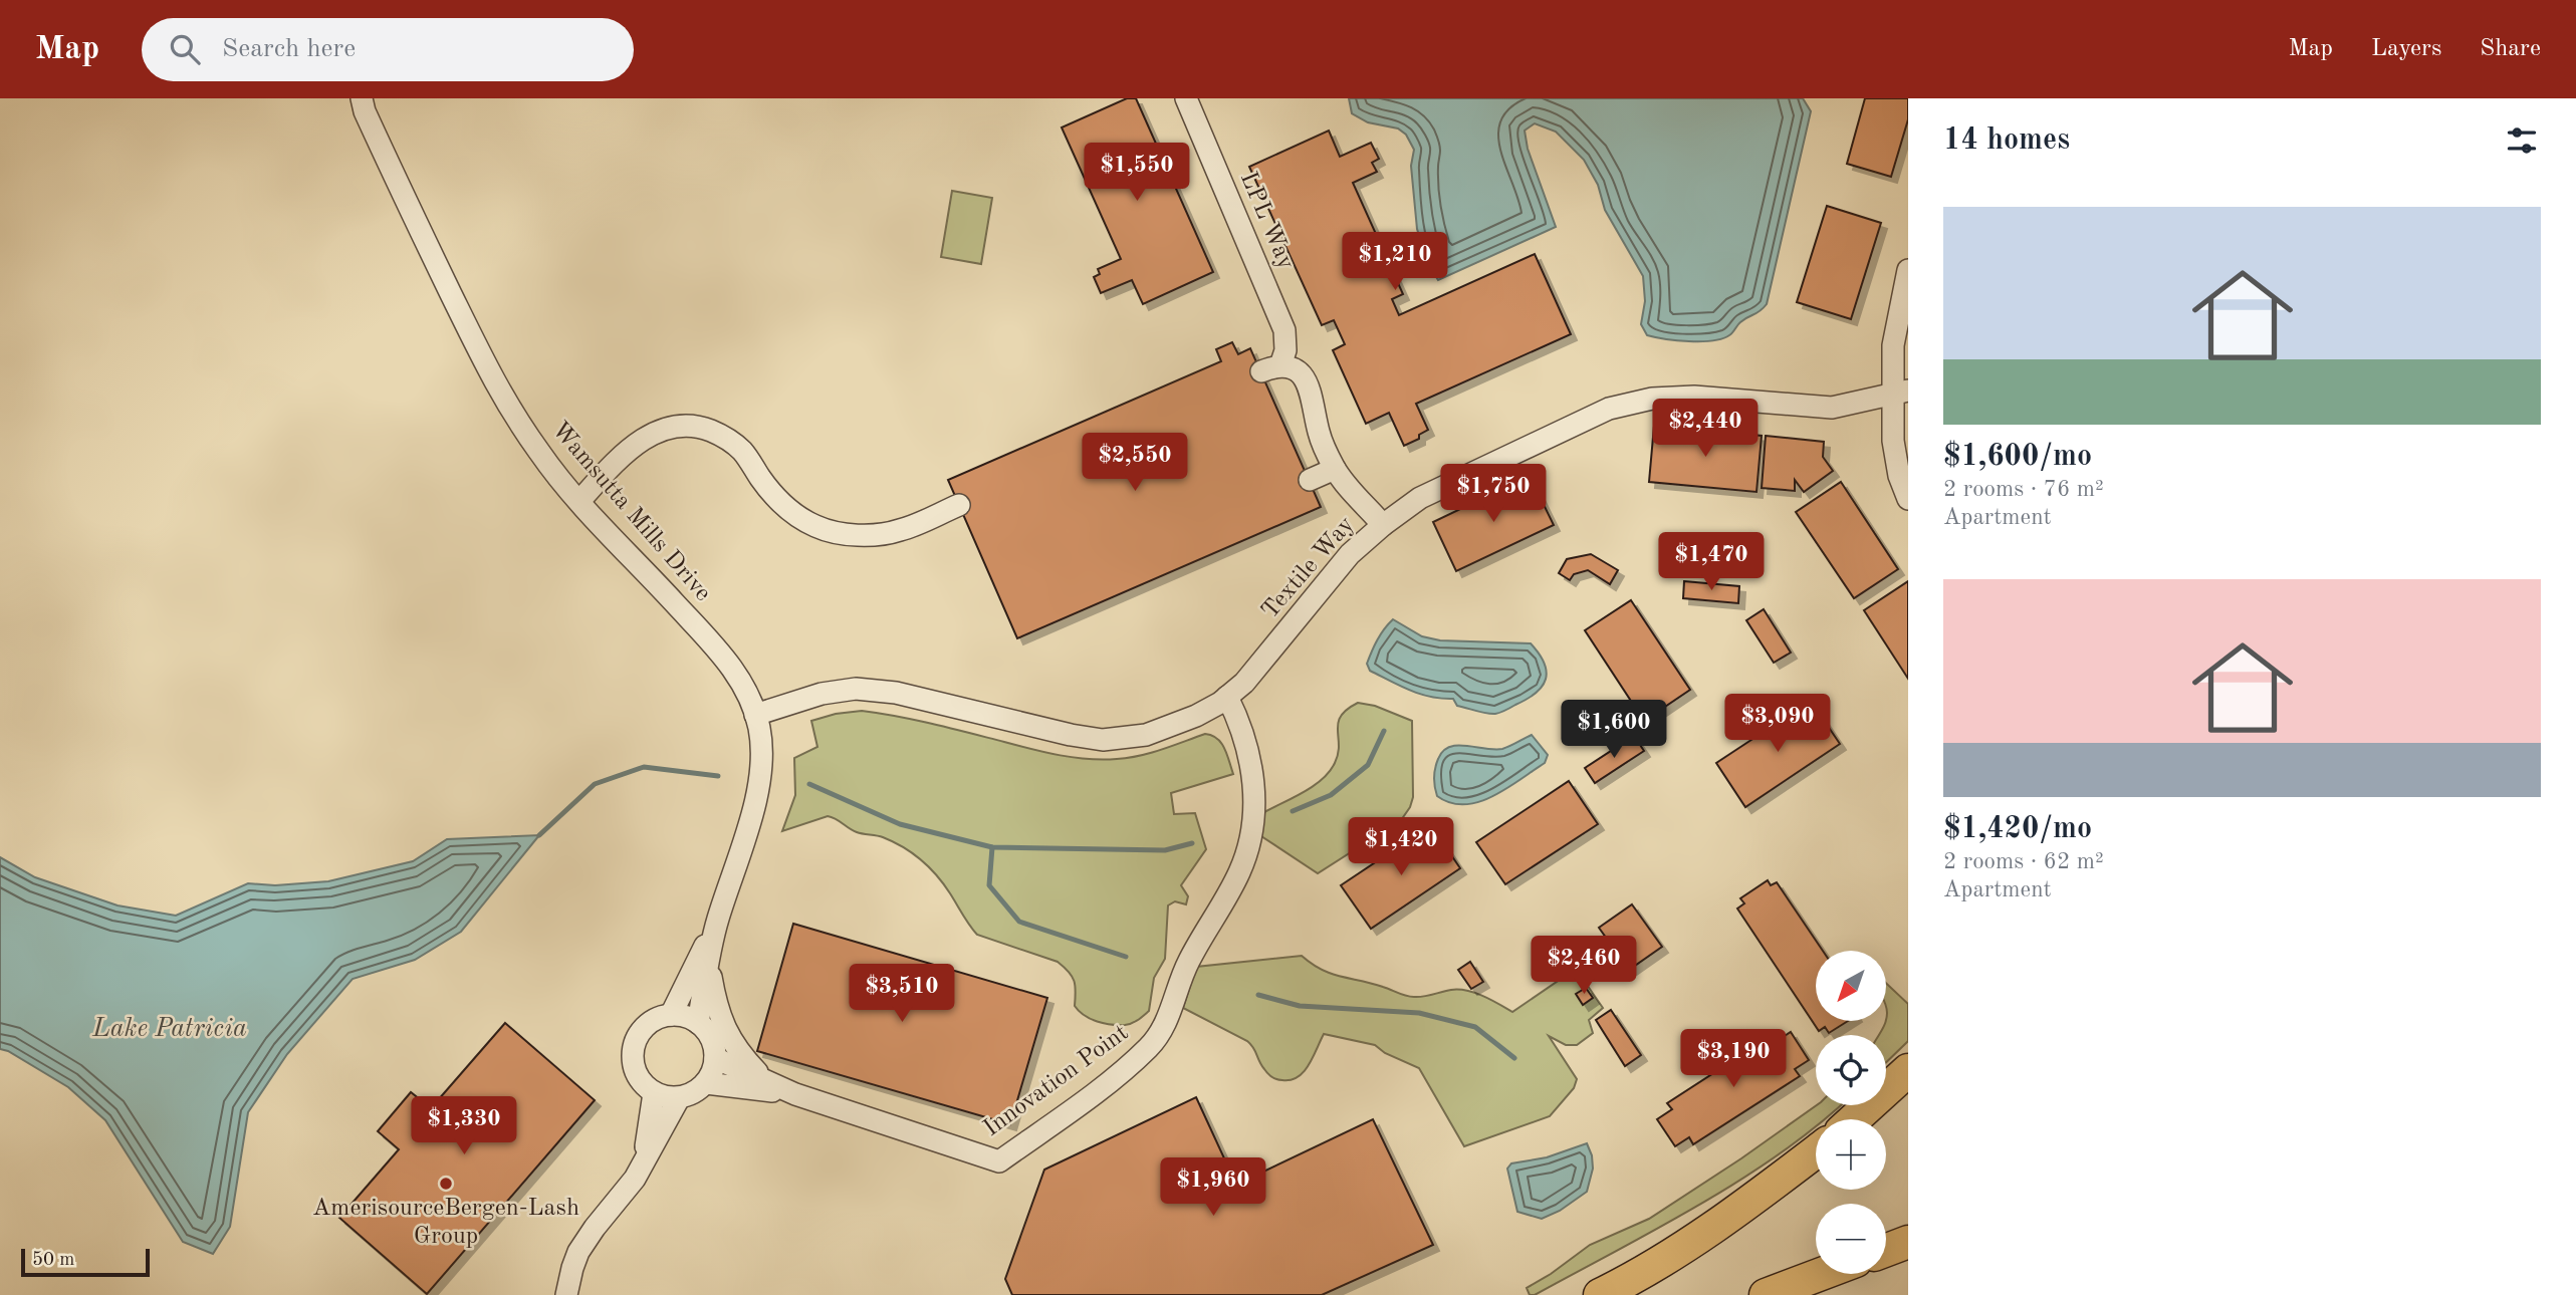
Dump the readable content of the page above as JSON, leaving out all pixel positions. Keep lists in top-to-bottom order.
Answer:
{
  "streets": {
    "street": [
      "LPL Way",
      "Wamsutta Mills Drive",
      "Textile Way",
      "Innovation Point"
    ]
  },
  "crossings": [
    ["Wamsutta Mills Drive", "Textile Way"],
    ["Textile Way", "Innovation Point"]
  ],
  "water": ["Lake Patricia"],
  "places": ["AmerisourceBergen-Lash Group"],
  "scale_bar": "50 m",
  "north": "bottom left",
  "page": {
    "header": "Map",
    "search": "Search here",
    "nav": ["Map", "Layers", "Share"],
    "heading": "14 homes",
    "price": [
      "$1,550",
      "$1,210",
      "$2,440",
      "$2,550",
      "$1,750",
      "$1,470",
      "$3,090",
      "$1,600",
      "$1,420",
      "$2,460",
      "$3,510",
      "$3,190",
      "$1,330",
      "$1,960"
    ],
    "list": [
      {
        "name": "$1,600/mo",
        "note": "2 rooms · 76 m² · Apartment"
      },
      {
        "name": "$1,420/mo",
        "note": "2 rooms · 62 m² · Apartment"
      }
    ],
    "map_buttons": ["+", "−"],
    "scale": "50 m"
  }
}
